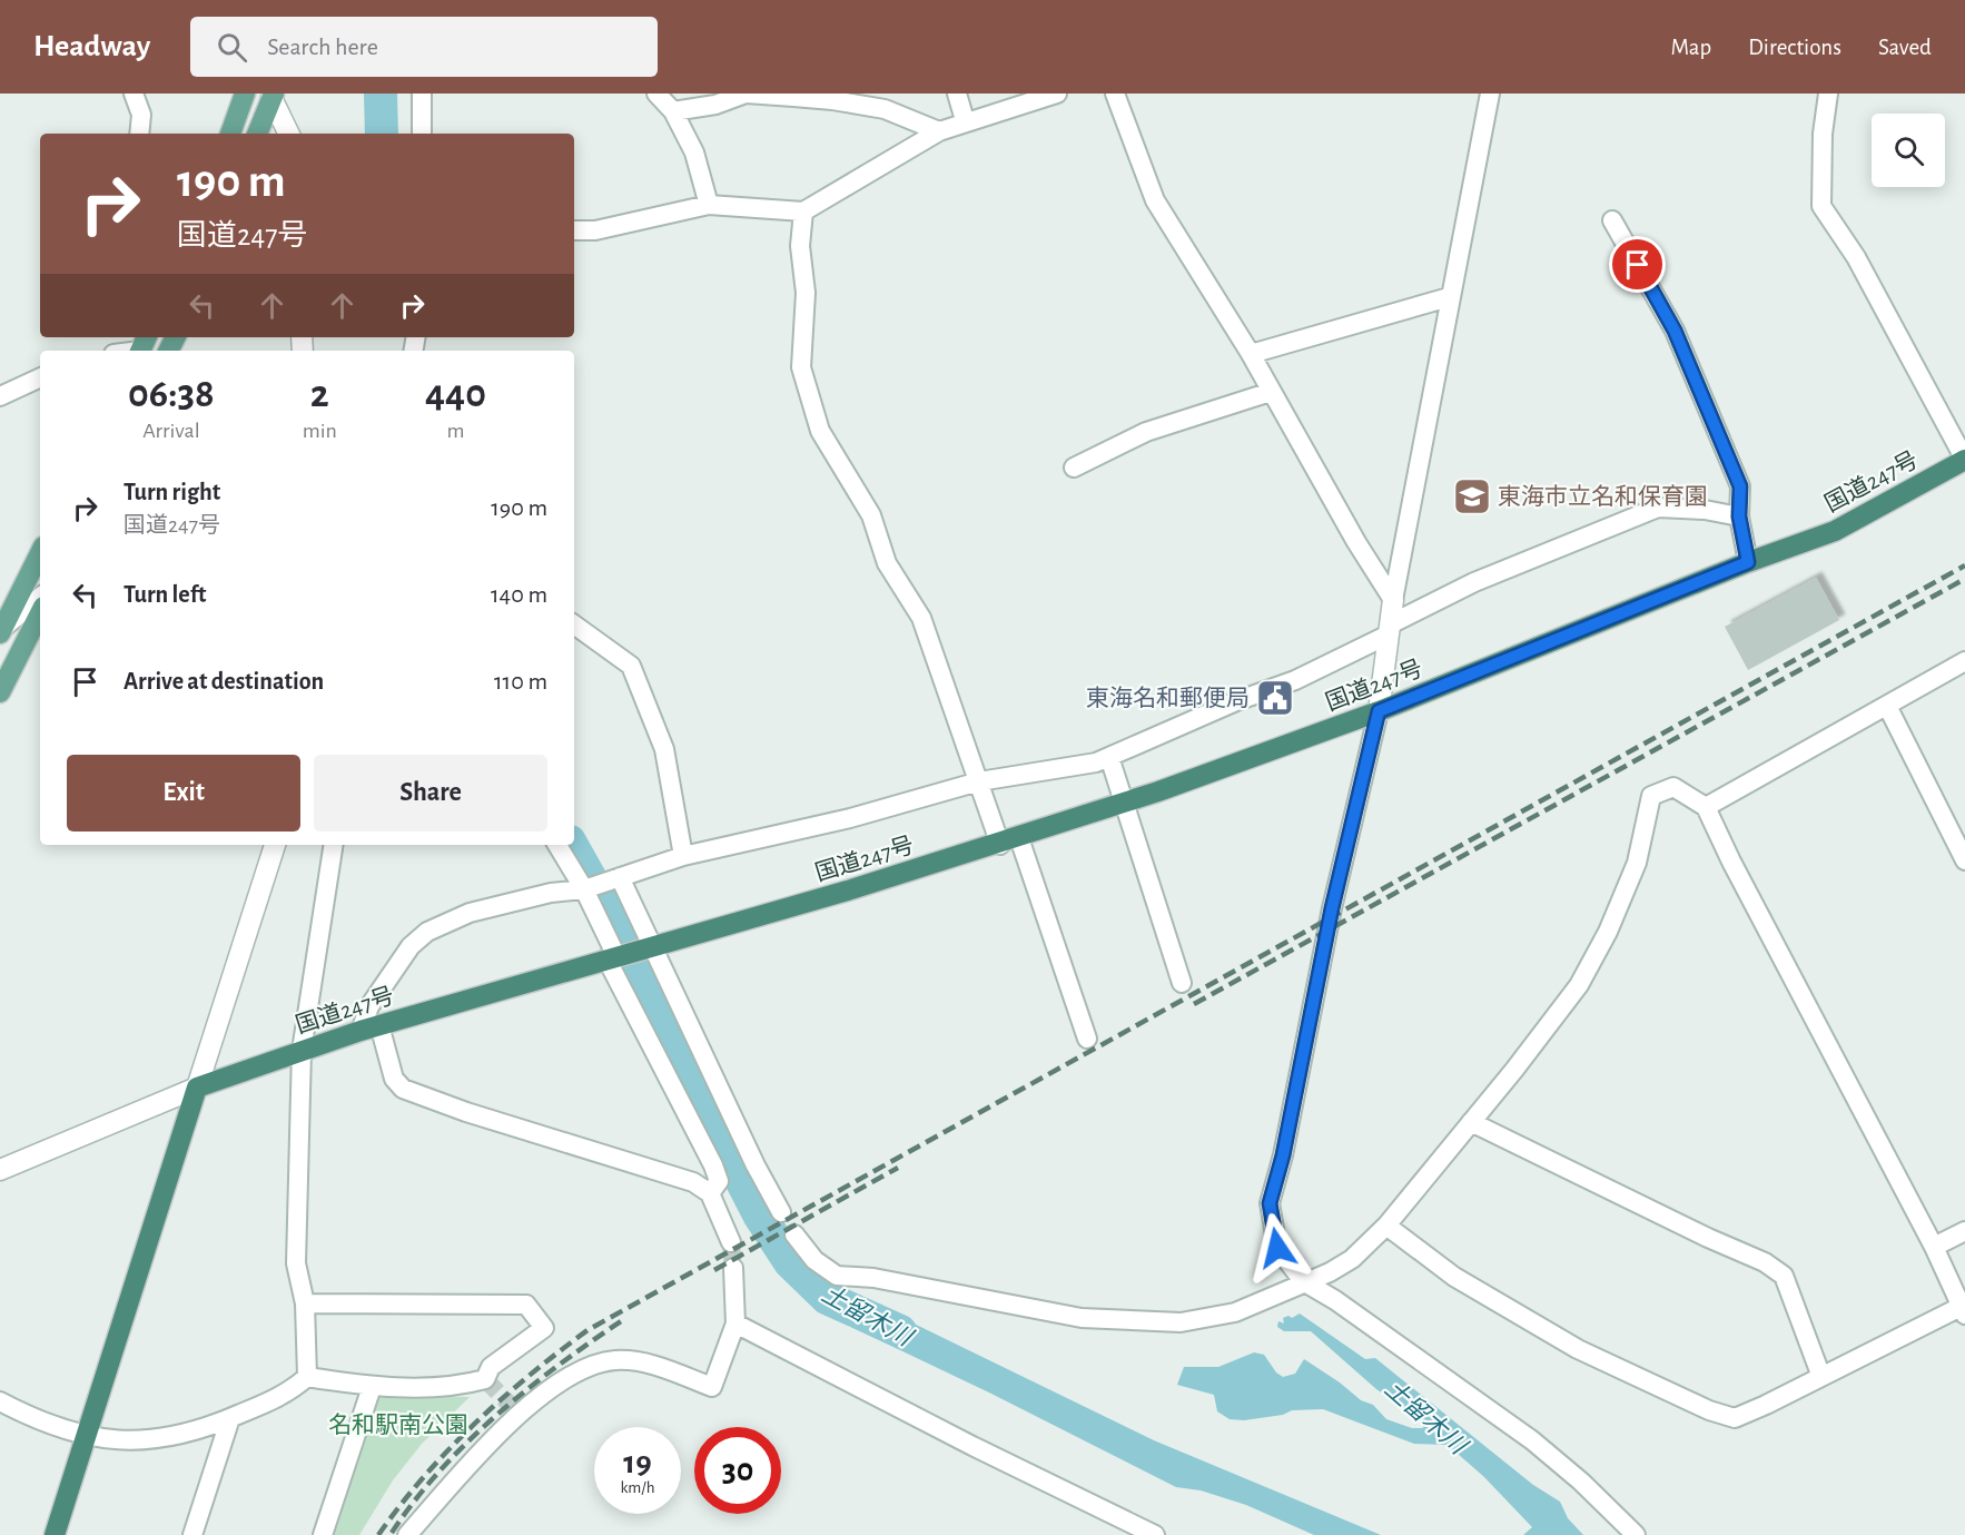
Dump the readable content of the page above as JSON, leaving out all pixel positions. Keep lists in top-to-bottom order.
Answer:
{
  "streets": {
    "highway": ["国道247号"]
  },
  "water": ["土留木川"],
  "parks": ["名和駅南公園"],
  "places": {
    "school or university": ["東海市立名和保育園"],
    "public building": ["東海名和郵便局"]
  },
  "page": {
    "header": "Headway",
    "search": "Search here",
    "nav": ["Map", "Directions", "Saved"],
    "turn": ["190 m", "国道247号"],
    "eta": [
      "06:38",
      "Arrival",
      "2",
      "min",
      "440",
      "m"
    ],
    "list": [
      {
        "name": "Turn right",
        "note": "国道247号",
        "value": "190 m"
      },
      {
        "name": "Turn left",
        "value": "140 m"
      },
      {
        "name": "Arrive at destination",
        "value": "110 m"
      }
    ],
    "buttons": ["Exit", "Share"],
    "speed": "19 km/h",
    "limit": "30"
  }
}
